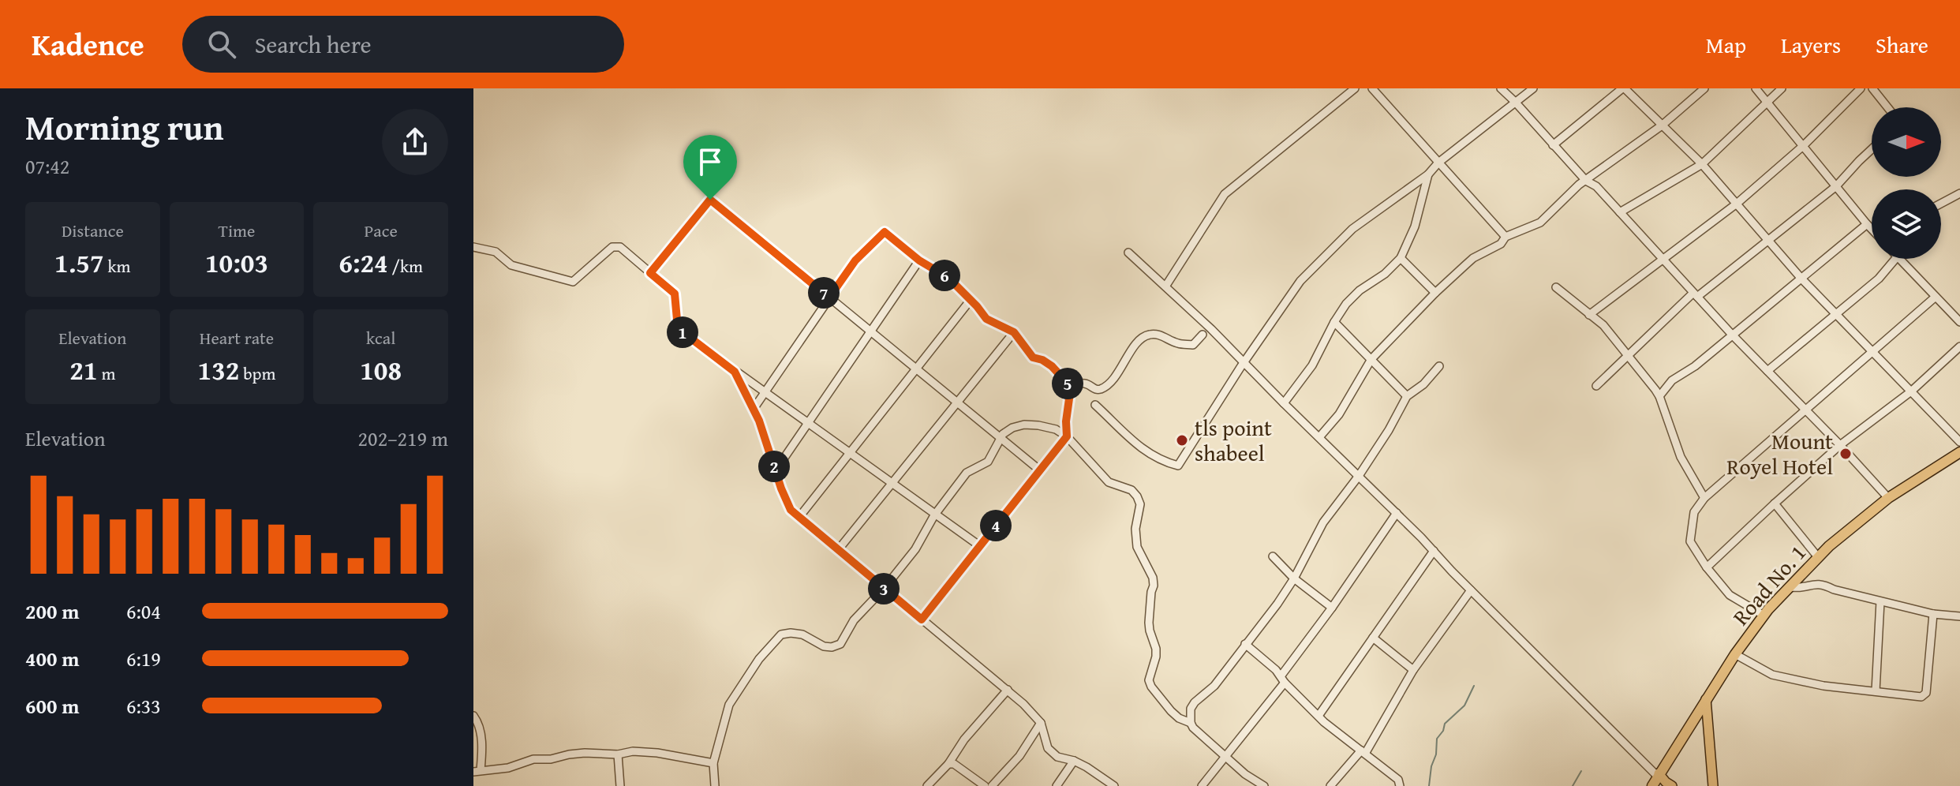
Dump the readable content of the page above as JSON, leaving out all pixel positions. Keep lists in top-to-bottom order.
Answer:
{
  "streets": {
    "highway": ["Road No. 1"]
  },
  "places": ["tls point shabeel", "Mount Royel Hotel"],
  "north": "right",
  "page": {
    "header": "Kadence",
    "search": "Search here",
    "nav": ["Map", "Layers", "Share"],
    "heading": ["Morning run", "07:42"],
    "stats": [
      ["Distance", "1.57 km"],
      ["Time", "10:03"],
      ["Pace", "6:24 /km"],
      ["Elevation", "21 m"],
      ["Heart rate", "132 bpm"],
      ["kcal", "108"]
    ],
    "pins": [
      "6",
      "7",
      "1",
      "5",
      "2",
      "4",
      "3"
    ],
    "chart": ["Elevation", "202–219 m"],
    "list": [
      {
        "name": "200 m",
        "note": "6:04"
      },
      {
        "name": "400 m",
        "note": "6:19"
      },
      {
        "name": "600 m",
        "note": "6:33"
      }
    ]
  }
}
